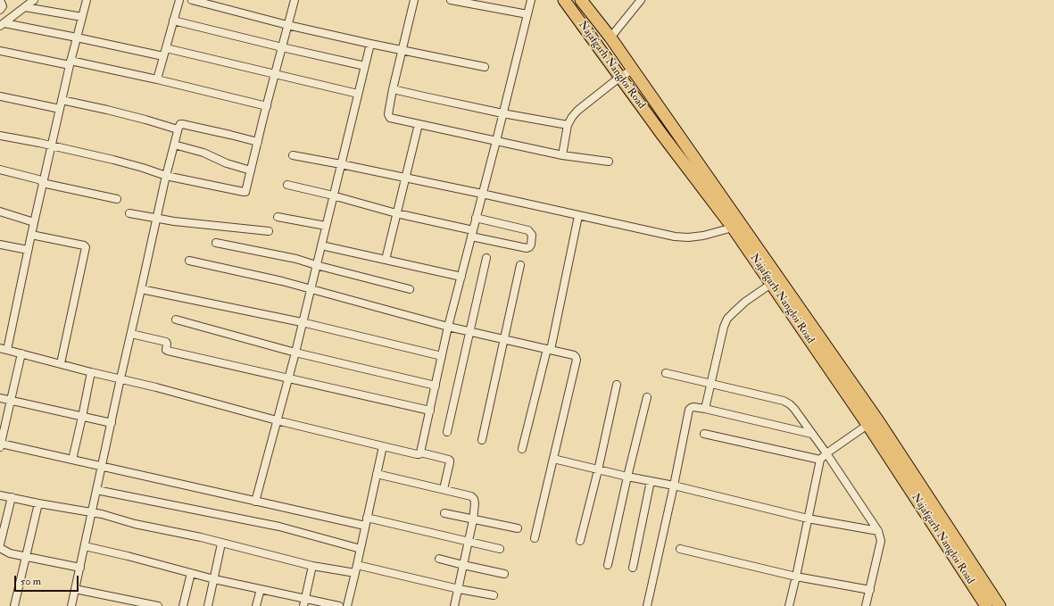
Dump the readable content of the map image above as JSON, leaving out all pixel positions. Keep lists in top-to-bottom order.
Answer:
{
  "streets": {
    "main road": ["Najafgarh Nangloi Road"]
  },
  "scale_bar": "50 m"
}
